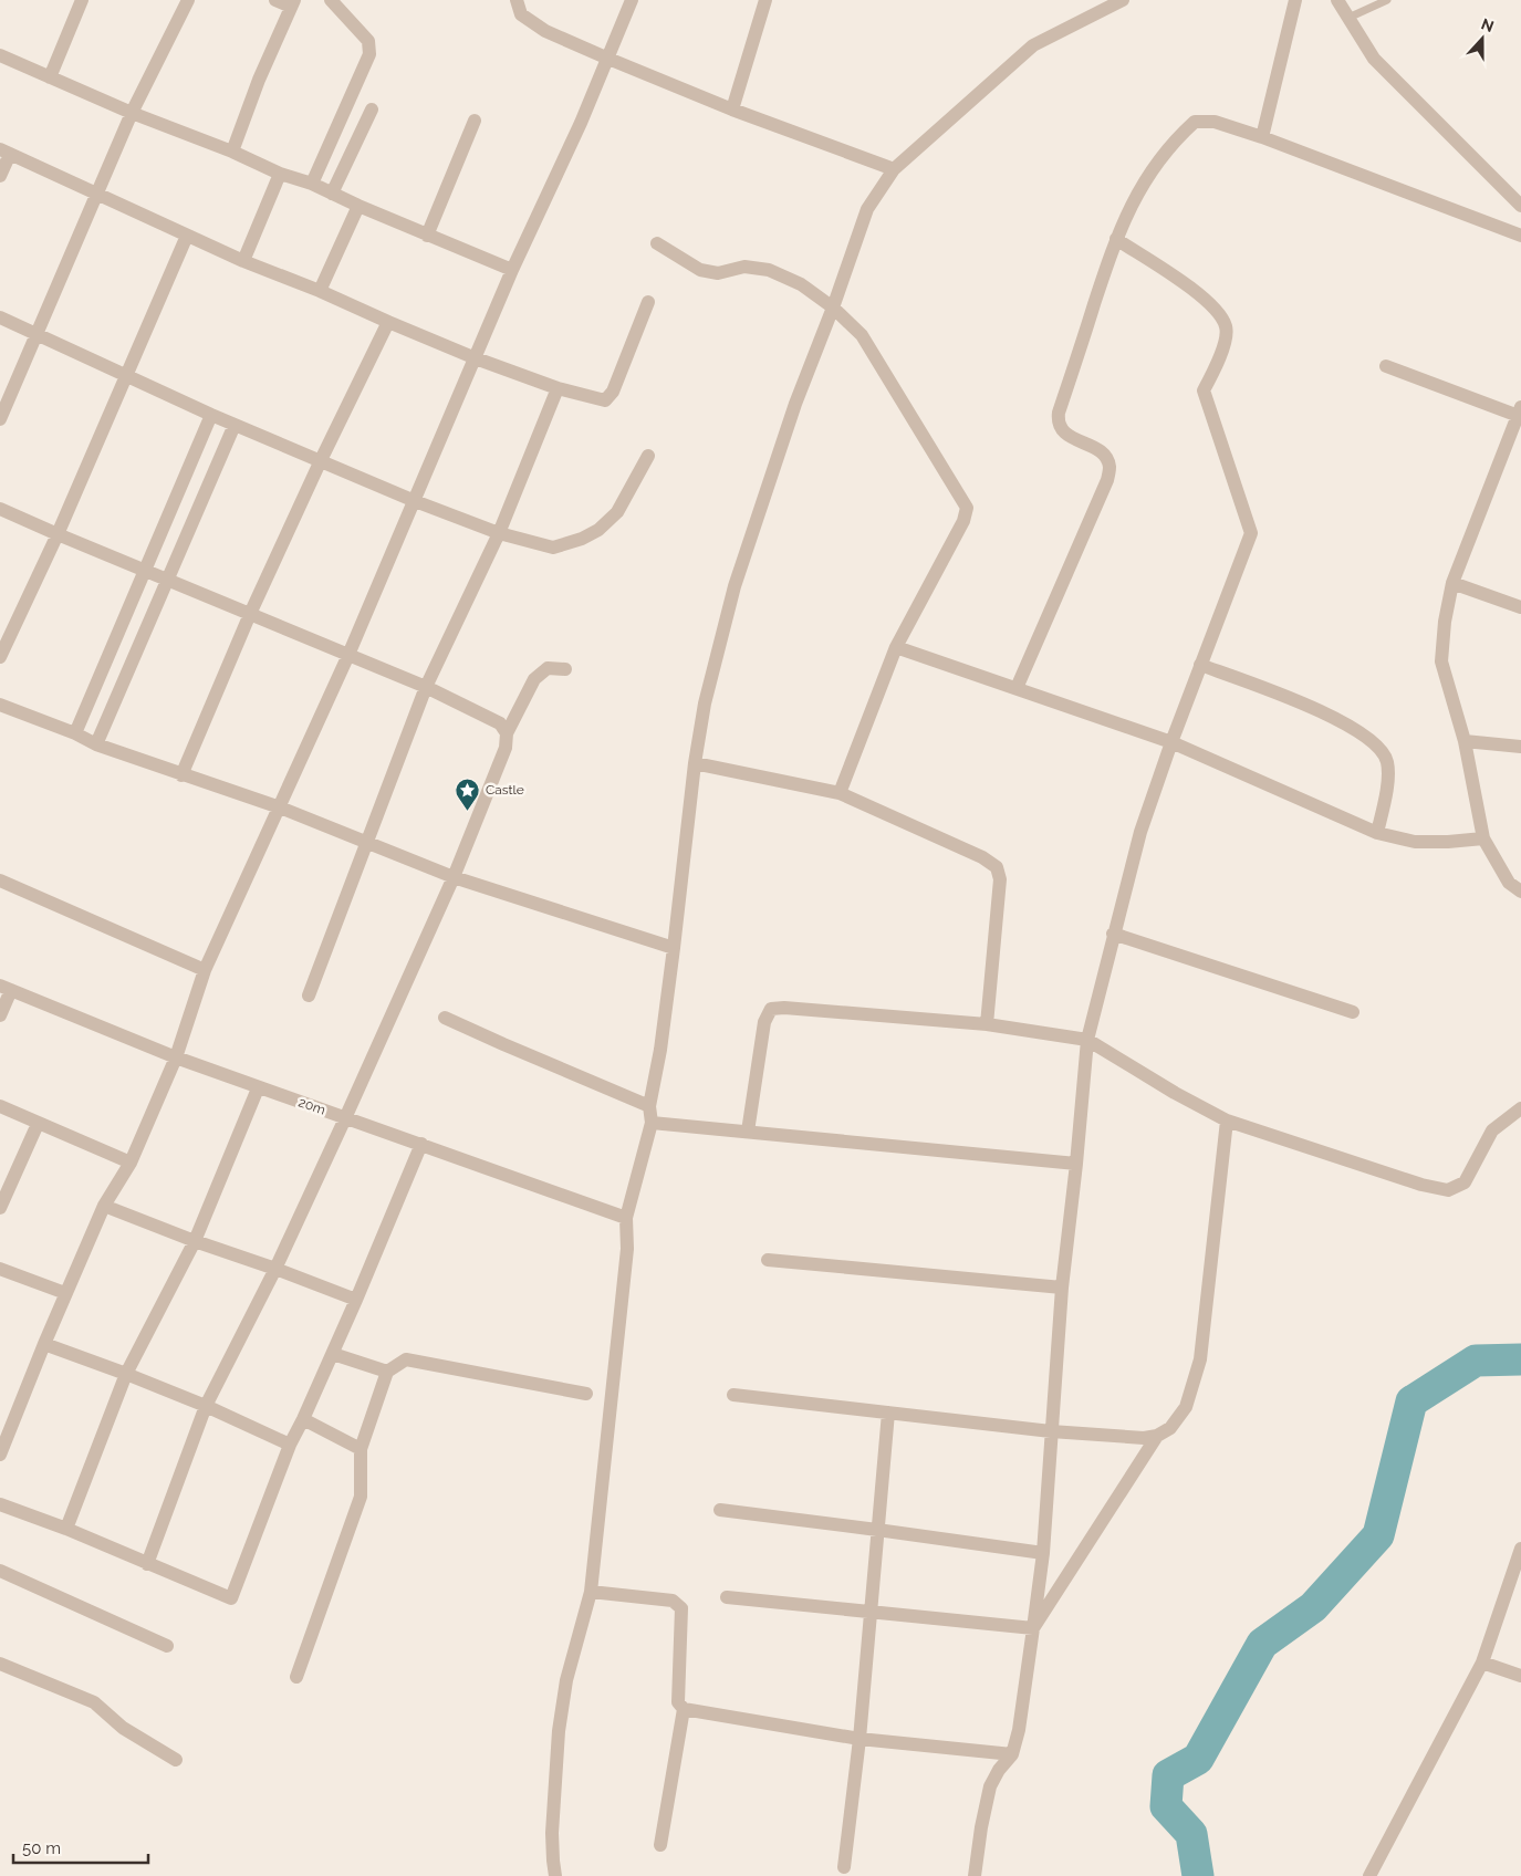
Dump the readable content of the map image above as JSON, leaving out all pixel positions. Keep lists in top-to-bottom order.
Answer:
{
  "streets": {
    "street": ["20m"]
  },
  "places": {
    "place": ["Castle"]
  },
  "scale_bar": "50 m",
  "north": "top"
}
